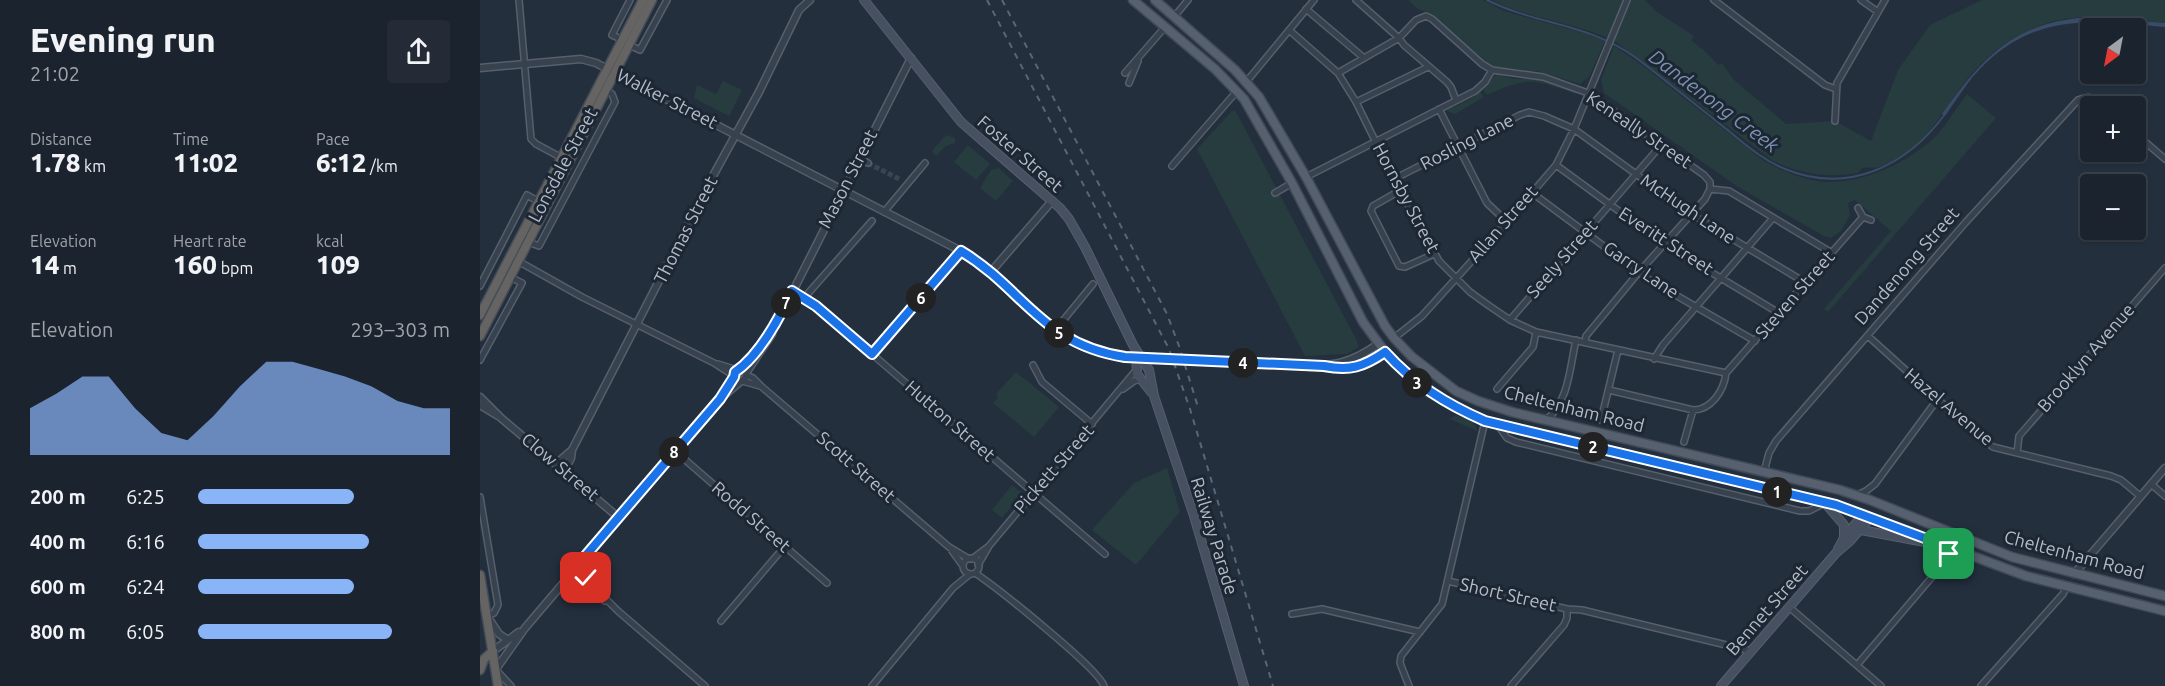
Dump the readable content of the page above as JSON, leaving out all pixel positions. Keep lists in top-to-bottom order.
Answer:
{
  "streets": {
    "highway": ["Lonsdale Street"],
    "main road": [
      "Foster Street",
      "Dandenong Street",
      "Cheltenham Road",
      "Railway Parade",
      "Bennet Street"
    ],
    "street": [
      "Walker Street",
      "Keneally Street",
      "Rosling Lane",
      "Mason Street",
      "Hornsby Street",
      "McHugh Lane",
      "Allan Street",
      "Thomas Street",
      "Everitt Street",
      "Seely Street",
      "Garry Lane",
      "Steven Street",
      "Brooklyn Avenue",
      "Hazel Avenue",
      "Hutton Street",
      "Clow Street",
      "Scott Street",
      "Pickett Street",
      "Rodd Street",
      "Short Street"
    ]
  },
  "crossings": [
    ["Walker Street", "Lonsdale Street"],
    ["Walker Street", "Mason Street"],
    ["Walker Street", "Thomas Street"],
    ["Keneally Street", "Allan Street"],
    ["Keneally Street", "Seely Street"],
    ["Rosling Lane", "Hornsby Street"],
    ["Rosling Lane", "McHugh Lane"],
    ["Rosling Lane", "Allan Street"],
    ["Foster Street", "Mason Street"],
    ["Foster Street", "Pickett Street"],
    ["Foster Street", "Railway Parade"],
    ["Lonsdale Street", "Scott Street"],
    ["Mason Street", "Hutton Street"],
    ["Mason Street", "Scott Street"],
    ["Hornsby Street", "Allan Street"],
    ["Hornsby Street", "Seely Street"],
    ["Hornsby Street", "Steven Street"],
    ["McHugh Lane", "Allan Street"],
    ["McHugh Lane", "Seely Street"],
    ["McHugh Lane", "Steven Street"],
    ["Allan Street", "Everitt Street"],
    ["Allan Street", "Garry Lane"],
    ["Allan Street", "Cheltenham Road"],
    ["Thomas Street", "Clow Street"],
    ["Thomas Street", "Scott Street"],
    ["Everitt Street", "Seely Street"],
    ["Everitt Street", "Steven Street"],
    ["Seely Street", "Garry Lane"],
    ["Dandenong Street", "Hazel Avenue"],
    ["Dandenong Street", "Cheltenham Road"],
    ["Garry Lane", "Steven Street"],
    ["Brooklyn Avenue", "Hazel Avenue"],
    ["Cheltenham Road", "Bennet Street"],
    ["Hutton Street", "Pickett Street"],
    ["Scott Street", "Pickett Street"],
    ["Pickett Street", "Railway Parade"],
    ["Short Street", "Bennet Street"]
  ],
  "water": ["Dandenong Creek"],
  "north": "bottom left",
  "page": {
    "heading": ["Evening run", "21:02"],
    "map_buttons": ["+", "−"],
    "stats": [
      ["Distance", "1.78 km"],
      ["Time", "11:02"],
      ["Pace", "6:12 /km"],
      ["Elevation", "14 m"],
      ["Heart rate", "160 bpm"],
      ["kcal", "109"]
    ],
    "pins": [
      "6",
      "7",
      "5",
      "4",
      "3",
      "2",
      "8",
      "1"
    ],
    "chart": ["Elevation", "293–303 m"],
    "list": [
      {
        "name": "200 m",
        "note": "6:25"
      },
      {
        "name": "400 m",
        "note": "6:16"
      },
      {
        "name": "600 m",
        "note": "6:24"
      },
      {
        "name": "800 m",
        "note": "6:05"
      }
    ]
  }
}
